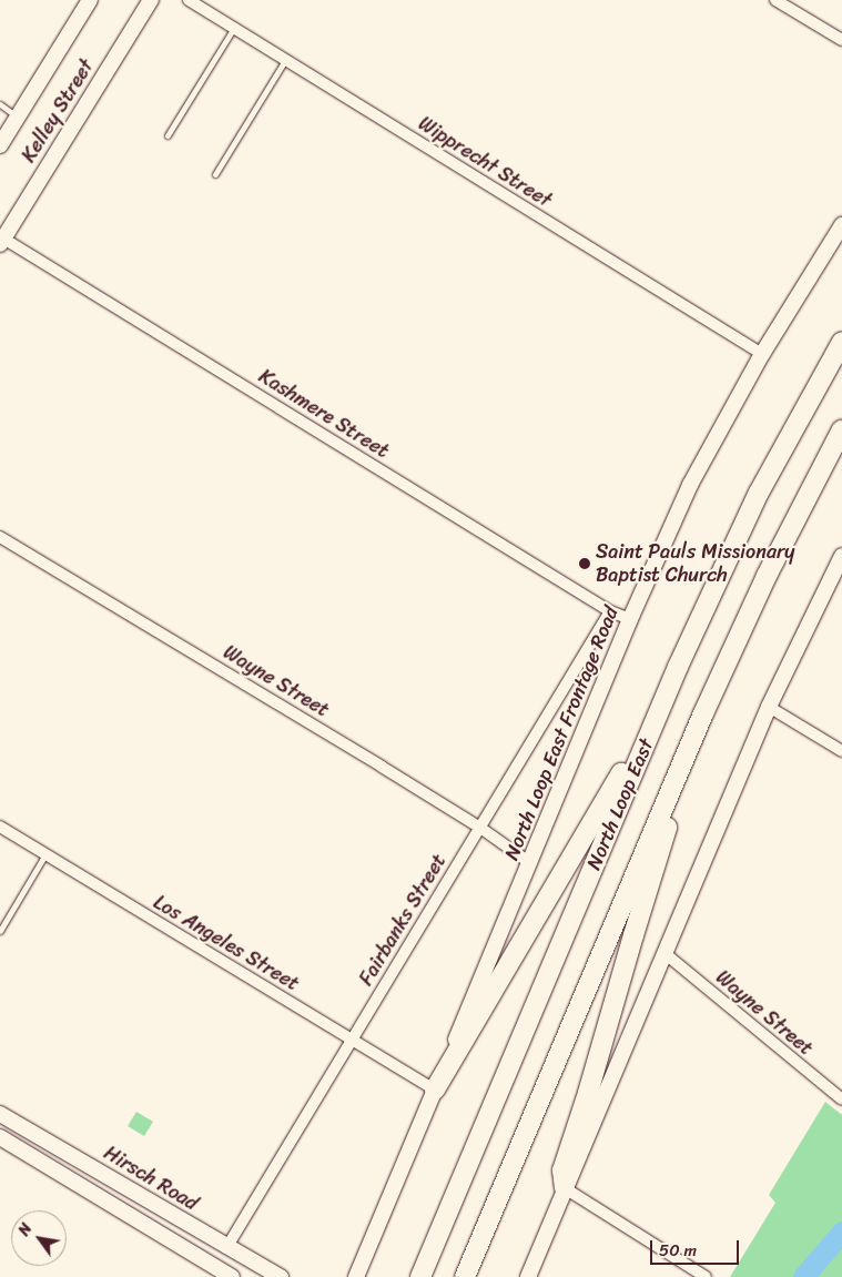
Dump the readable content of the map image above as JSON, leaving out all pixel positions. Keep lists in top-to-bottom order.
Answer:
{
  "streets": {
    "highway": ["North Loop East"],
    "main road": ["Kelley Street", "North Loop East Frontage Road", "Hirsch Road"],
    "street": [
      "Wipprecht Street",
      "Kashmere Street",
      "Wayne Street",
      "Fairbanks Street",
      "Los Angeles Street"
    ]
  },
  "crossings": [
    ["Kelley Street", "Kashmere Street"],
    ["Wipprecht Street", "North Loop East Frontage Road"],
    ["Kashmere Street", "North Loop East Frontage Road"],
    ["Kashmere Street", "Fairbanks Street"],
    ["Wayne Street", "North Loop East Frontage Road"],
    ["Wayne Street", "Fairbanks Street"],
    ["North Loop East Frontage Road", "Los Angeles Street"],
    ["Fairbanks Street", "Los Angeles Street"],
    ["Fairbanks Street", "Hirsch Road"]
  ],
  "places": ["Saint Pauls Missionary Baptist Church"],
  "scale_bar": "50 m",
  "north": "top left"
}
